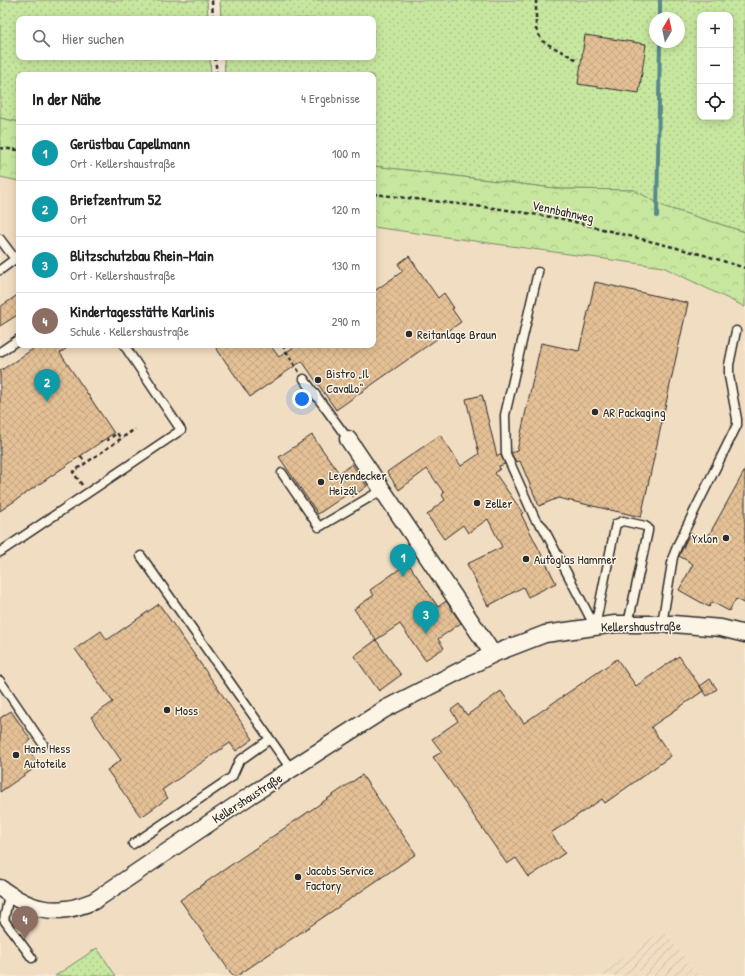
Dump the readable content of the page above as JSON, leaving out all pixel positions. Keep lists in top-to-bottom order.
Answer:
{
  "streets": {
    "street": ["Kellershaustraße"],
    "path": ["Vennbahnweg"]
  },
  "places": [
    "Reitanlage Braun",
    "Bistro „Il Cavallo“",
    "AR Packaging",
    "Leyendecker Heizöl",
    "Zeller",
    "Yxlon",
    "Autoglas Hammer",
    "Moss",
    "Hans Hess Autoteile",
    "Jacobs Service Factory"
  ],
  "north": "top",
  "page": {
    "map_buttons": ["+", "−"],
    "search": "Hier suchen",
    "heading": ["In der Nähe", "4 Ergebnisse"],
    "list": [
      {
        "mark": "1",
        "name": "Gerüstbau Capellmann",
        "note": "Ort · Kellershaustraße",
        "value": "100 m"
      },
      {
        "mark": "2",
        "name": "Briefzentrum 52",
        "note": "Ort",
        "value": "120 m"
      },
      {
        "mark": "3",
        "name": "Blitzschutzbau Rhein-Main",
        "note": "Ort · Kellershaustraße",
        "value": "130 m"
      },
      {
        "mark": "4",
        "name": "Kindertagesstätte Karlinis",
        "note": "Schule · Kellershaustraße",
        "value": "290 m"
      }
    ],
    "pins": [
      "2",
      "1",
      "3",
      "4"
    ]
  }
}
